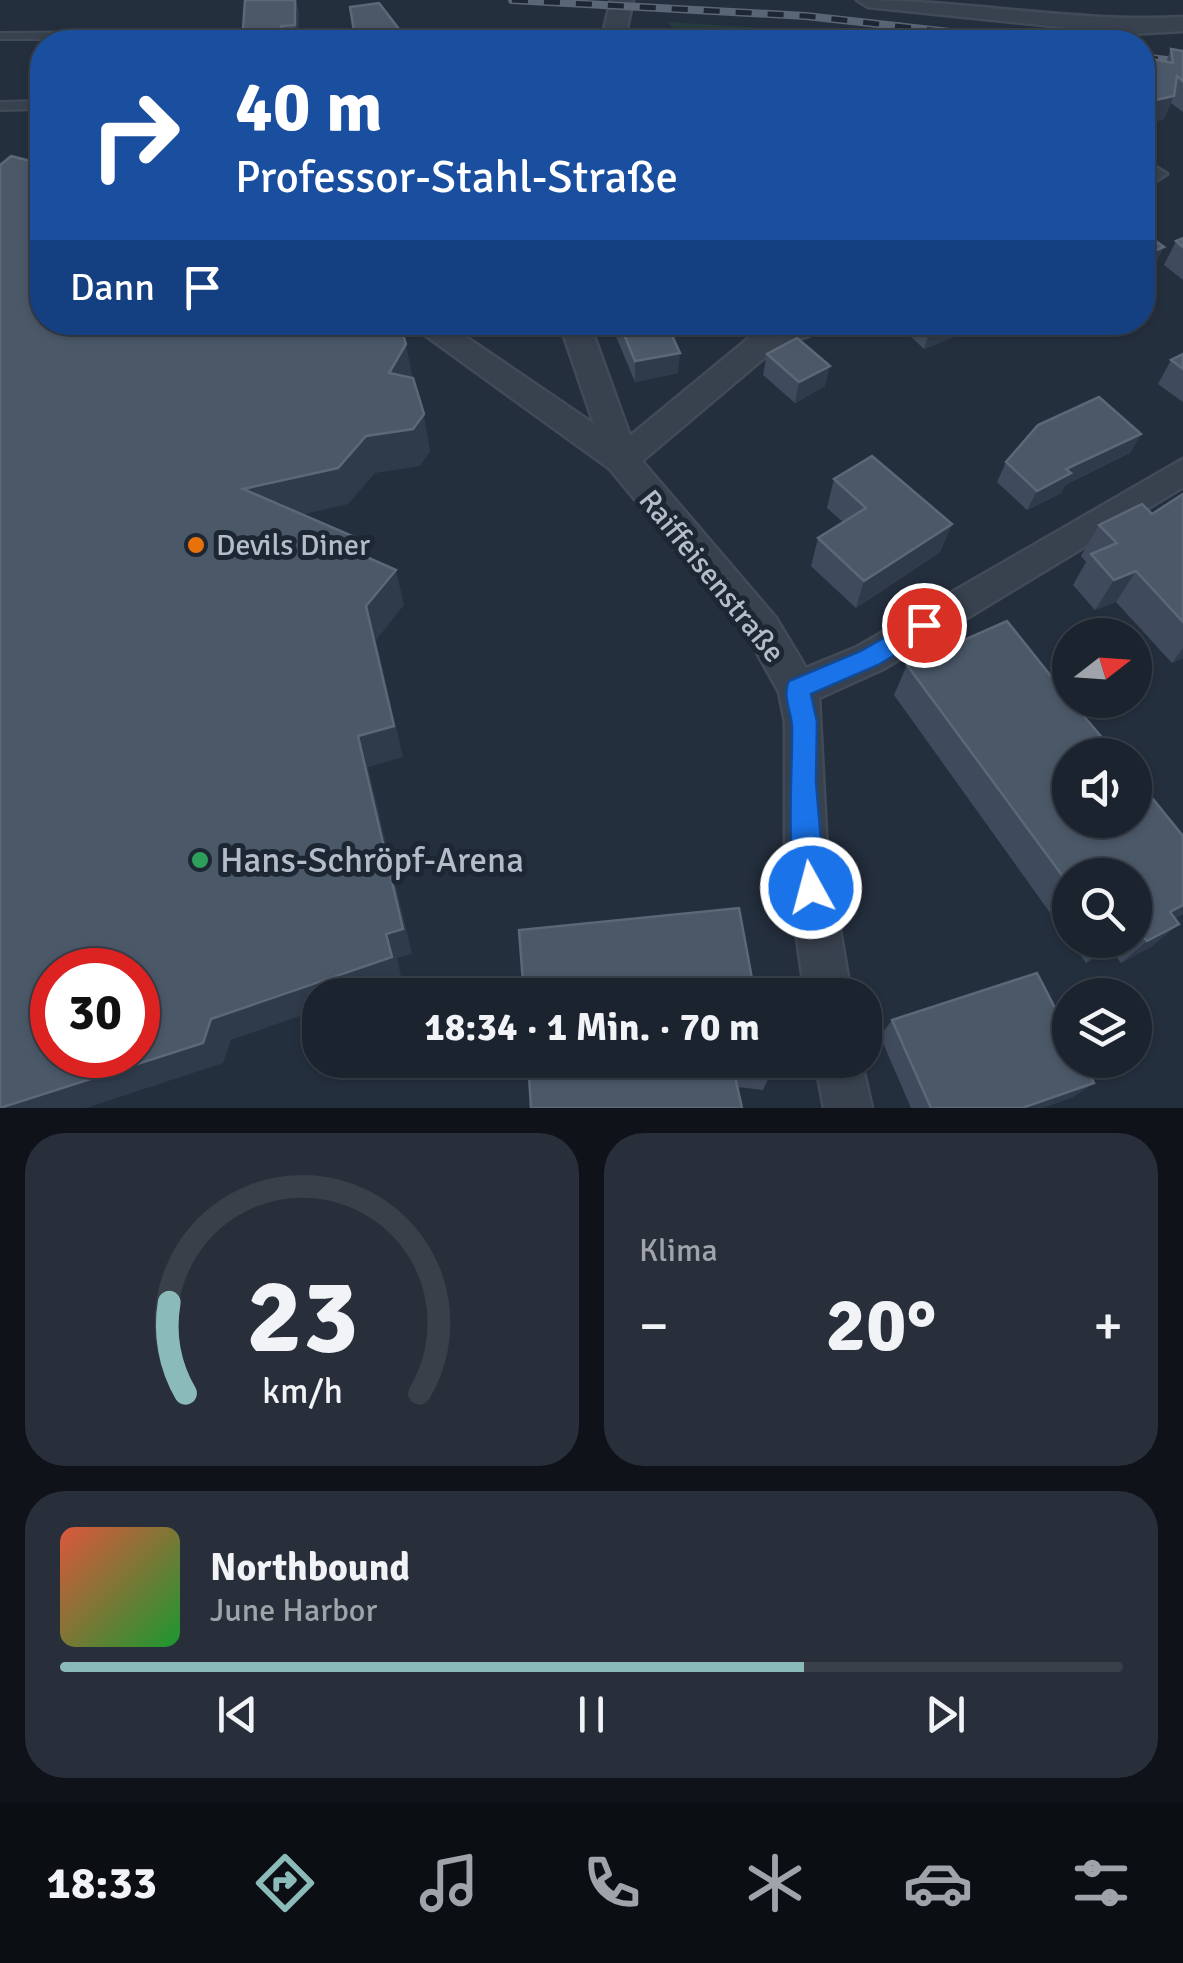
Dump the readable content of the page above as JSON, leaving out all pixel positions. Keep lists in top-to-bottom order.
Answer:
{
  "streets": {
    "street": ["Raiffeisenstraße"]
  },
  "places": ["Devils Diner", "Hans-Schröpf-Arena"],
  "north": "right",
  "page": {
    "turn": ["40 m", "Professor-Stahl-Straße"],
    "then": "Dann",
    "limit": "30",
    "trip": "18:34 · 1 Min. · 70 m",
    "tile": "Klima",
    "heat": ["−", "20°", "+"],
    "song": ["Northbound", "June Harbor"],
    "tabs": "18:33",
    "gauge": ["23", "km/h"]
  }
}
